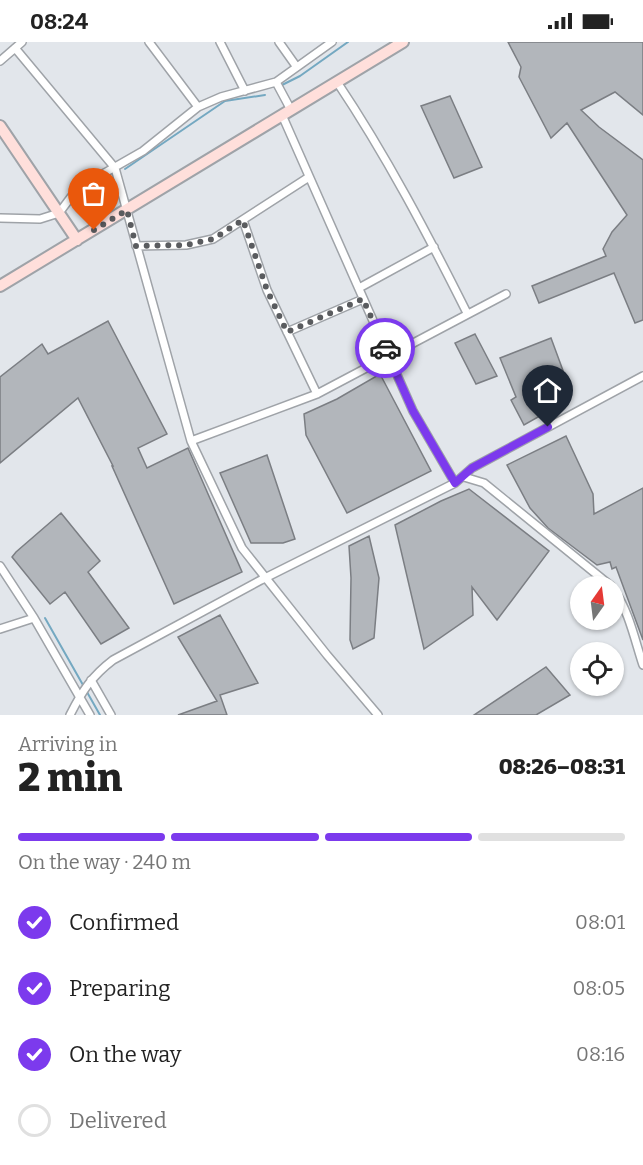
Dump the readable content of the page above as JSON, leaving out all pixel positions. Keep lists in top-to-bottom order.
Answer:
{
  "north": "top",
  "page": {
    "status": "08:24",
    "heading": ["2 min", "Arriving in", "08:26–08:31"],
    "bar": "On the way · 240 m",
    "list": [
      ["Confirmed", "08:01"],
      ["Preparing", "08:05"],
      ["On the way", "08:16"],
      "Delivered"
    ]
  }
}
